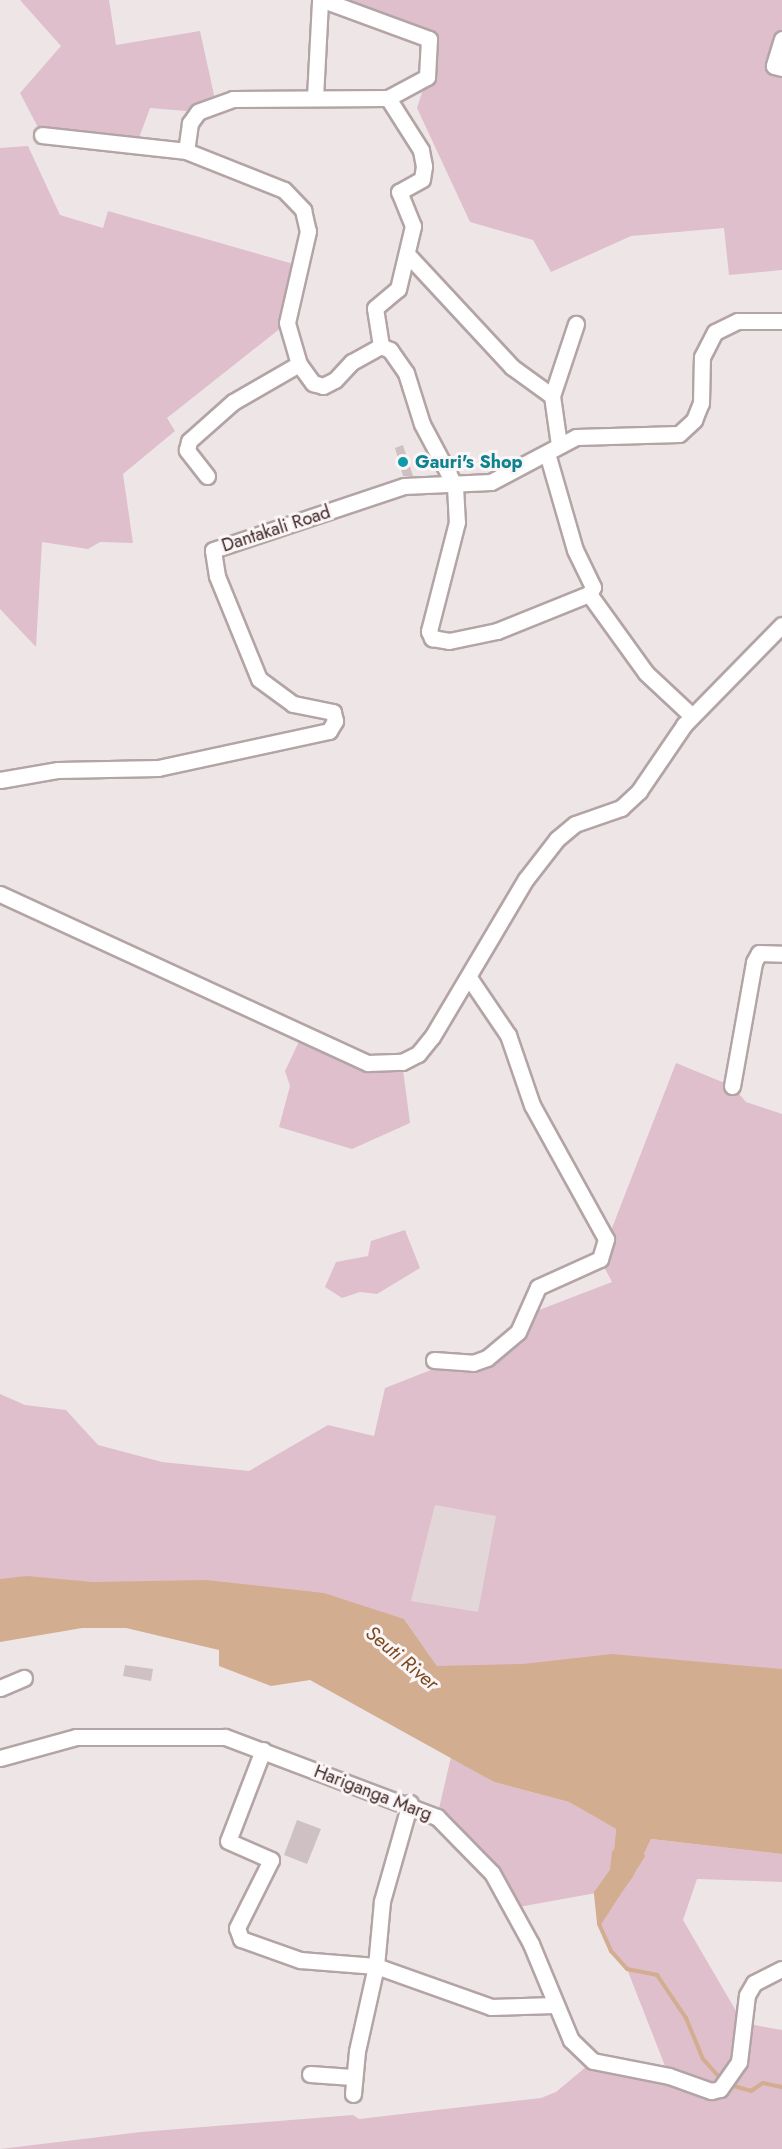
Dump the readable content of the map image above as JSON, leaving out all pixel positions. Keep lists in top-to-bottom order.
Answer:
{
  "streets": {
    "street": ["Dantakali Road", "Hariganga Marg"]
  },
  "water": ["Seuti River"],
  "places": ["Gauri's Shop"]
}
